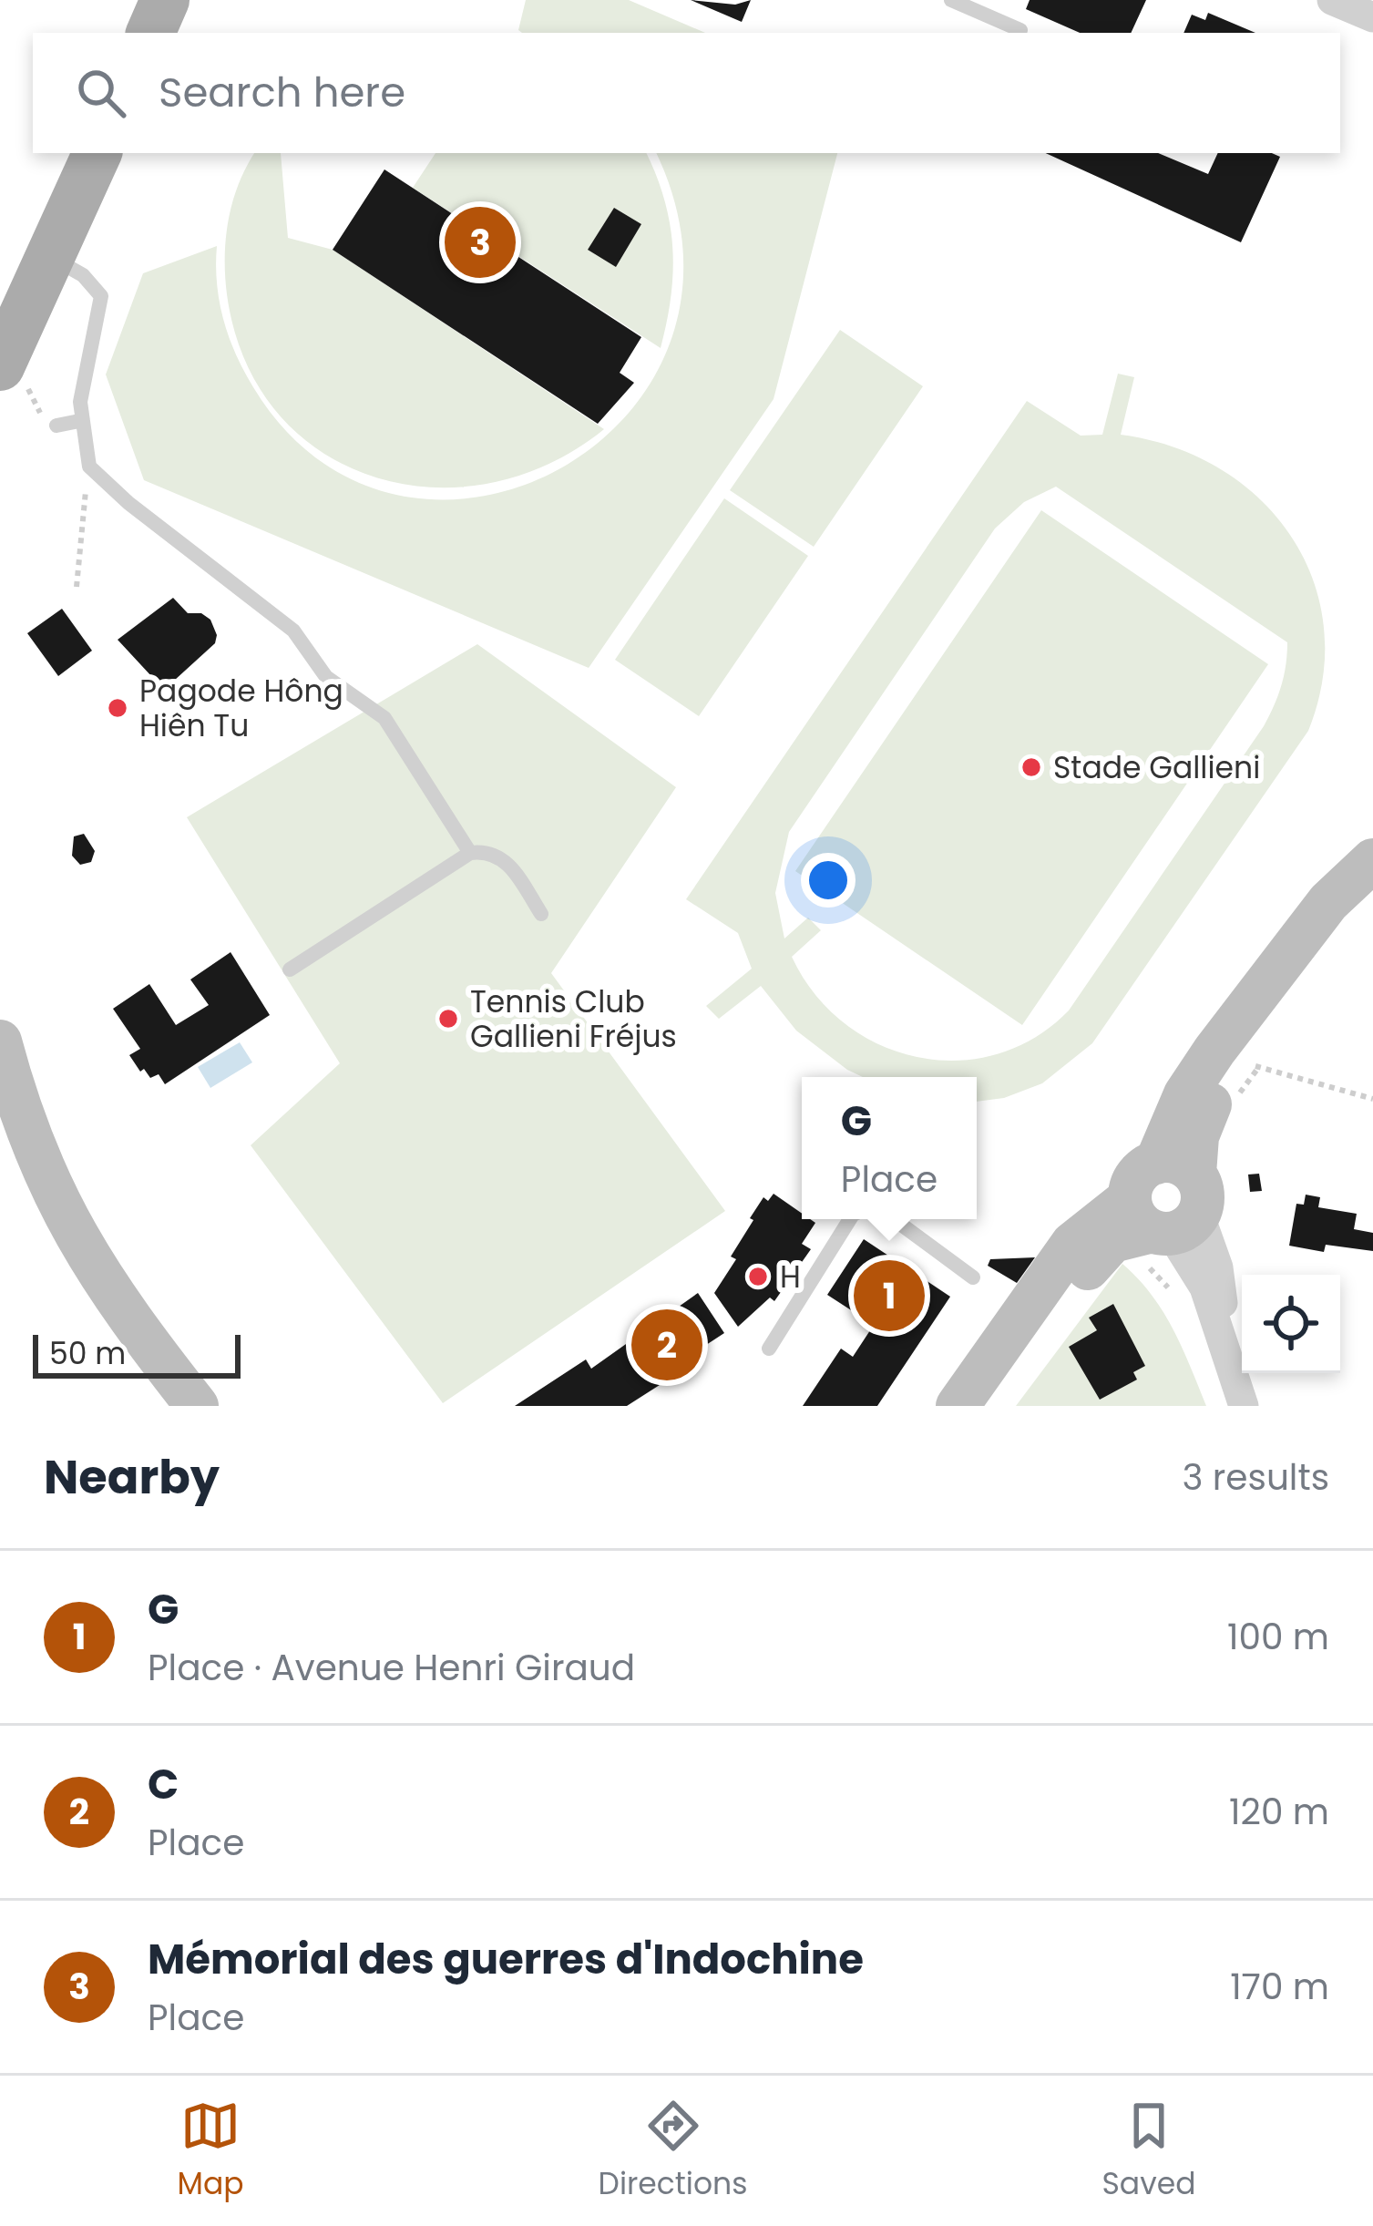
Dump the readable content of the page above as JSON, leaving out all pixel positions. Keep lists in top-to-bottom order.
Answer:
{
  "places": [
    "Pagode Hông Hiên Tu",
    "Stade Gallieni",
    "Tennis Club Gallieni Fréjus",
    "H"
  ],
  "scale_bar": "50 m",
  "page": {
    "search": "Search here",
    "pins": ["3", "1", "2"],
    "popup": ["G", "Place"],
    "scale": "50 m",
    "heading": ["Nearby", "3 results"],
    "list": [
      {
        "mark": "1",
        "name": "G",
        "note": "Place · Avenue Henri Giraud",
        "value": "100 m"
      },
      {
        "mark": "2",
        "name": "C",
        "note": "Place",
        "value": "120 m"
      },
      {
        "mark": "3",
        "name": "Mémorial des guerres d'Indochine",
        "note": "Place",
        "value": "170 m"
      }
    ],
    "nav": ["Map", "Directions", "Saved"]
  }
}
